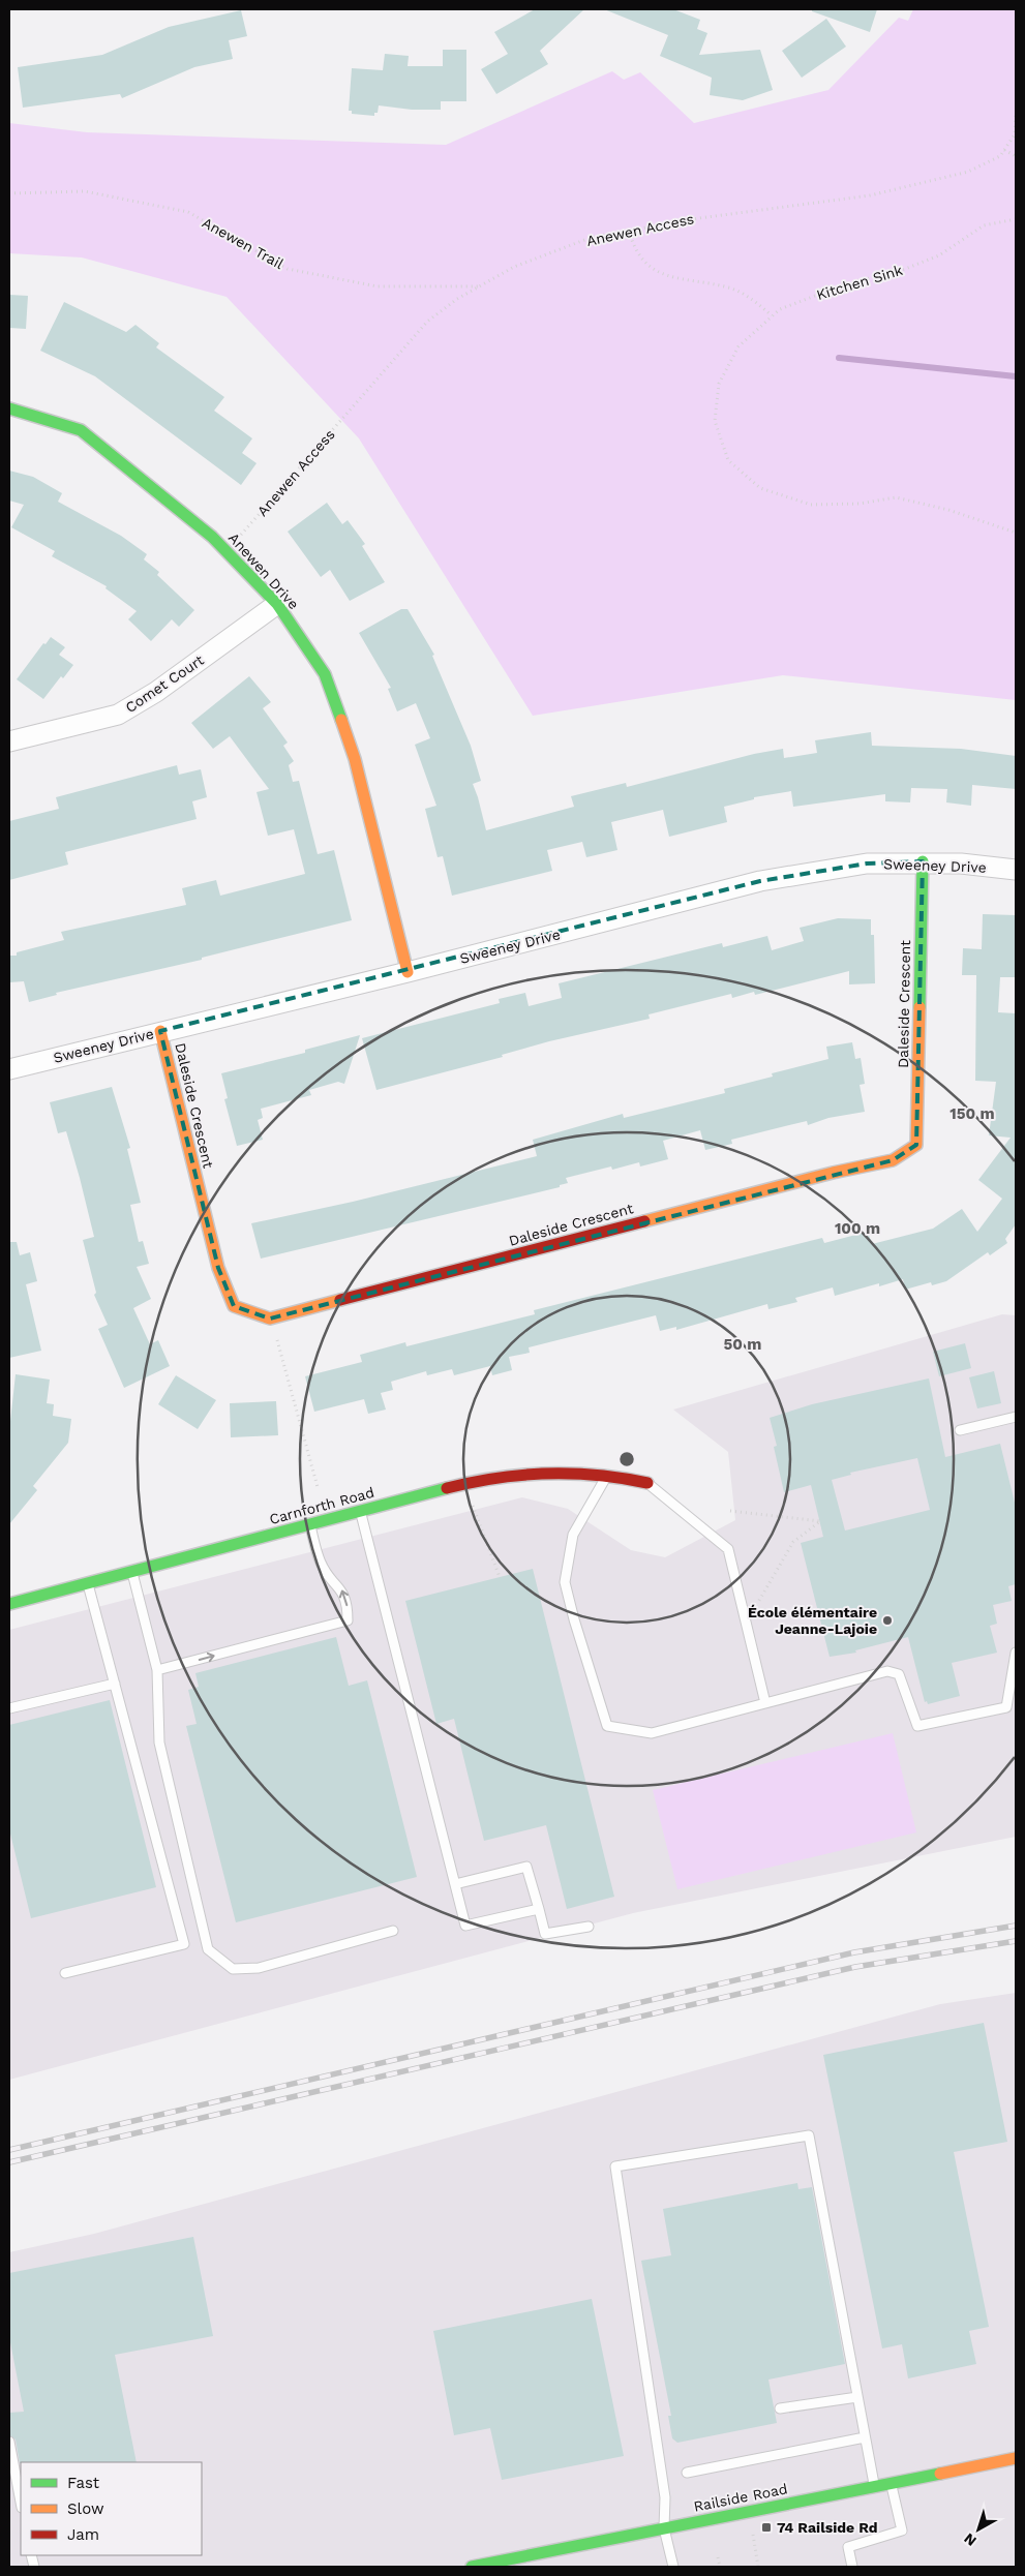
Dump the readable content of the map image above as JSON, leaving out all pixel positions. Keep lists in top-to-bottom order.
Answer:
{
  "streets": {
    "street": [
      "Anewen Drive",
      "Comet Court",
      "Sweeney Drive",
      "Daleside Crescent",
      "Carnforth Road",
      "Railside Road"
    ],
    "path": ["Anewen Access", "Anewen Trail", "Kitchen Sink"]
  },
  "crossings": [
    ["Anewen Access", "Anewen Trail"],
    ["Anewen Access", "Anewen Drive"],
    ["Anewen Drive", "Comet Court"],
    ["Anewen Drive", "Sweeney Drive"],
    ["Sweeney Drive", "Daleside Crescent"]
  ],
  "places": {
    "other": ["École élémentaire Jeanne-Lajoie"],
    "transit": ["74 Railside Rd"]
  },
  "legend": ["Fast", "Slow", "Jam"],
  "north": "bottom left",
  "rings": ["150 m", "100 m", "50 m"]
}
